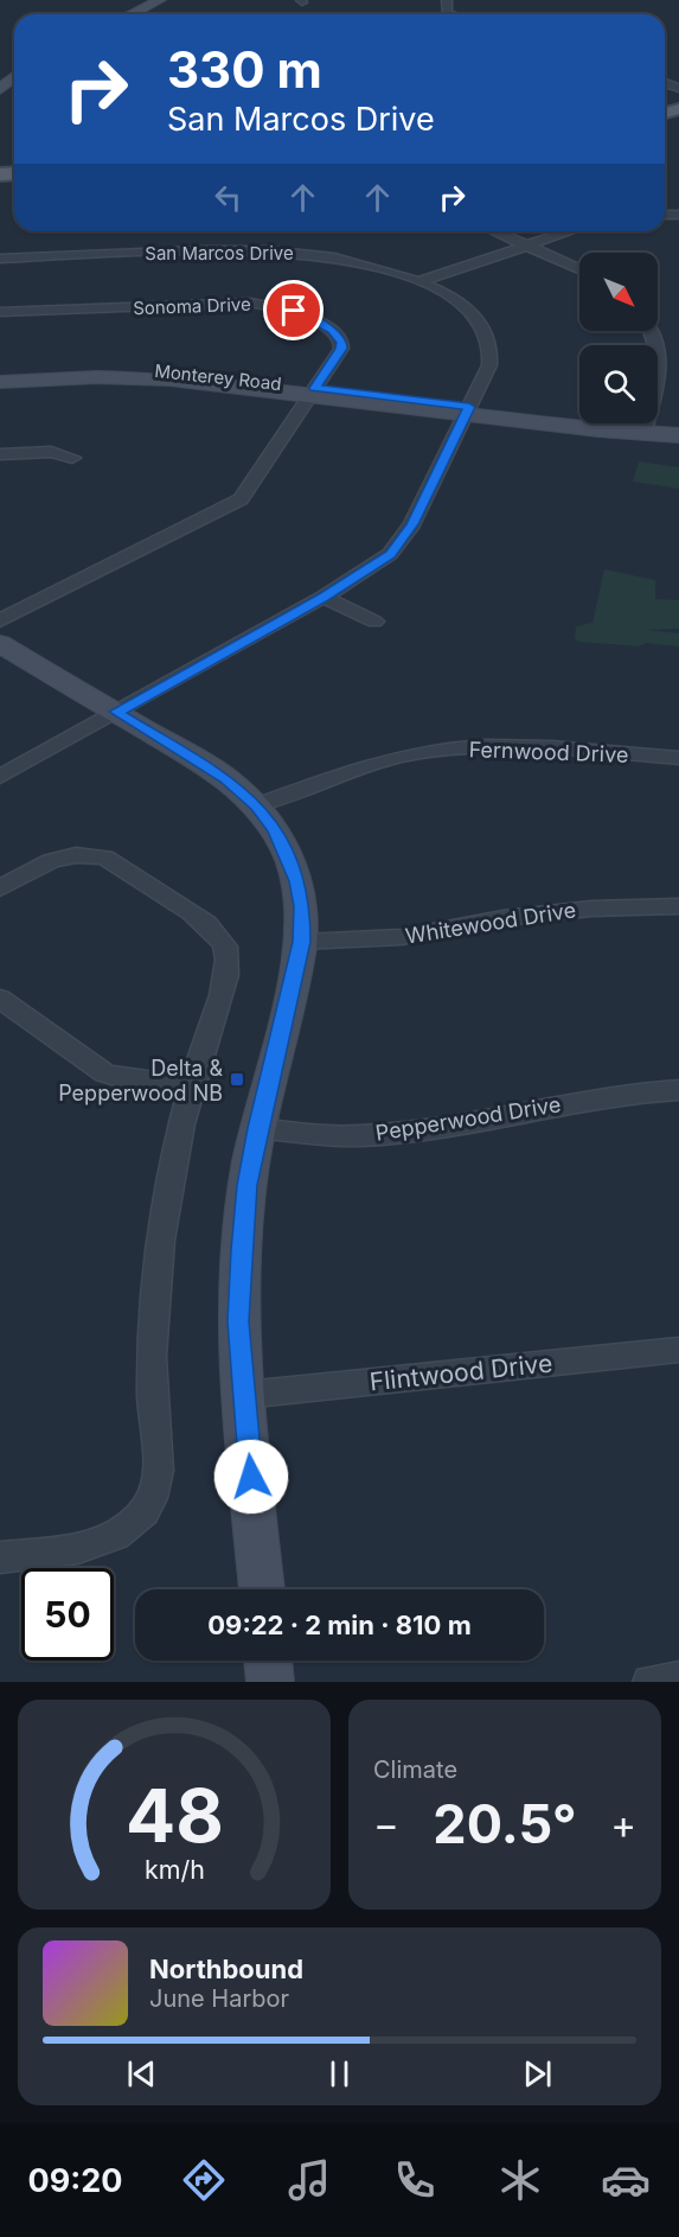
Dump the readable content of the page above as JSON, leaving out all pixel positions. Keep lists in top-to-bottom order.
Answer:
{
  "streets": {
    "main road": ["Monterey Road"],
    "street": [
      "San Marcos Drive",
      "Sonoma Drive",
      "Fernwood Drive",
      "Whitewood Drive",
      "Pepperwood Drive",
      "Flintwood Drive"
    ]
  },
  "crossings": [
    ["San Marcos Drive", "Monterey Road"],
    ["Sonoma Drive", "Monterey Road"]
  ],
  "places": {
    "transit": ["Delta & Pepperwood NB"]
  },
  "north": "bottom right",
  "page": {
    "turn": ["330 m", "San Marcos Drive"],
    "limit": "50",
    "trip": "09:22 · 2 min · 810 m",
    "tile": "Climate",
    "heat": ["−", "20.5°", "+"],
    "song": ["Northbound", "June Harbor"],
    "tabs": "09:20",
    "gauge": ["48", "km/h"]
  }
}
